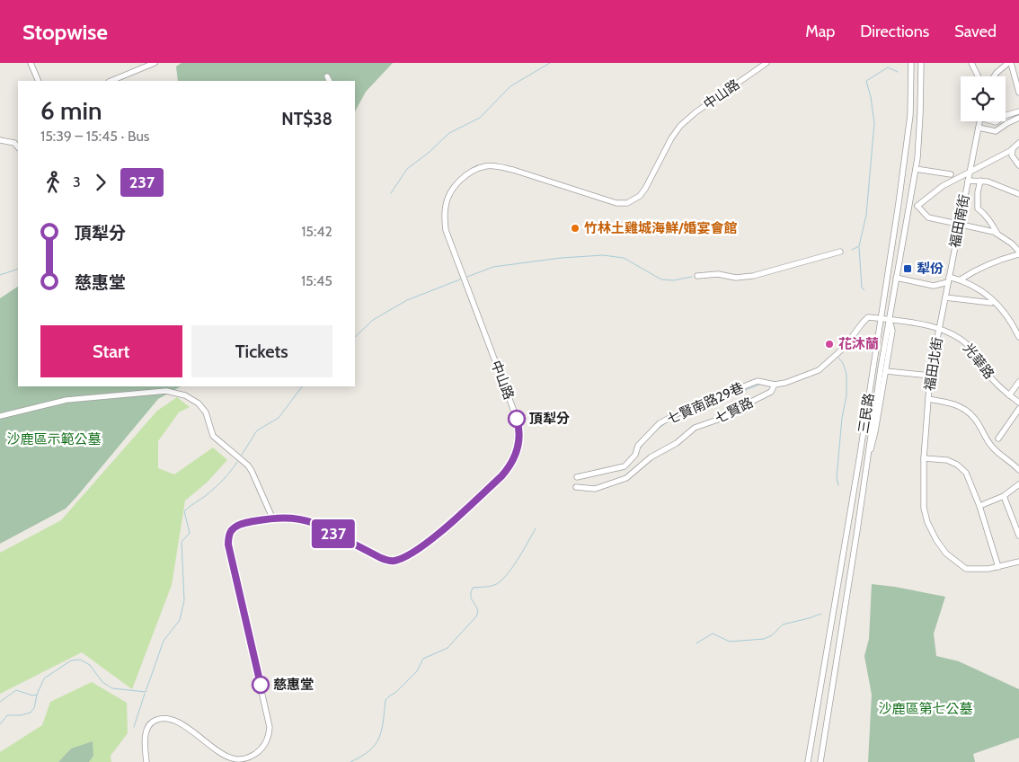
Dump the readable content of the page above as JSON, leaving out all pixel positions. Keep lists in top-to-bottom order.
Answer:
{
  "streets": {
    "street": [
      "中山路",
      "福田南街",
      "光華路",
      "福田北街",
      "七賢南路29巷",
      "七賢路",
      "三民路"
    ]
  },
  "crossings": [
    ["福田南街", "光華路"],
    ["福田南街", "福田北街"],
    ["光華路", "福田北街"],
    ["光華路", "七賢路"],
    ["光華路", "三民路"],
    ["七賢南路29巷", "七賢路"],
    ["七賢路", "三民路"]
  ],
  "parks": ["沙鹿區示範公墓", "沙鹿區第七公墓"],
  "places": {
    "other": [
      "竹林土雞城海鮮/婚宴會館",
      "花沐蘭",
      "頂犁分",
      "慈惠堂"
    ],
    "transit": ["犁份"]
  },
  "lines": ["bus line 237"],
  "page": {
    "header": "Stopwise",
    "nav": ["Map", "Directions", "Saved"],
    "on_map": "237",
    "heading": ["6 min", "15:39 – 15:45 · Bus", "NT$38"],
    "legs": ["3", "237"],
    "list": [
      {
        "name": "頂犁分",
        "value": "15:42"
      },
      {
        "name": "慈惠堂",
        "value": "15:45"
      }
    ],
    "buttons": ["Start", "Tickets"]
  }
}
